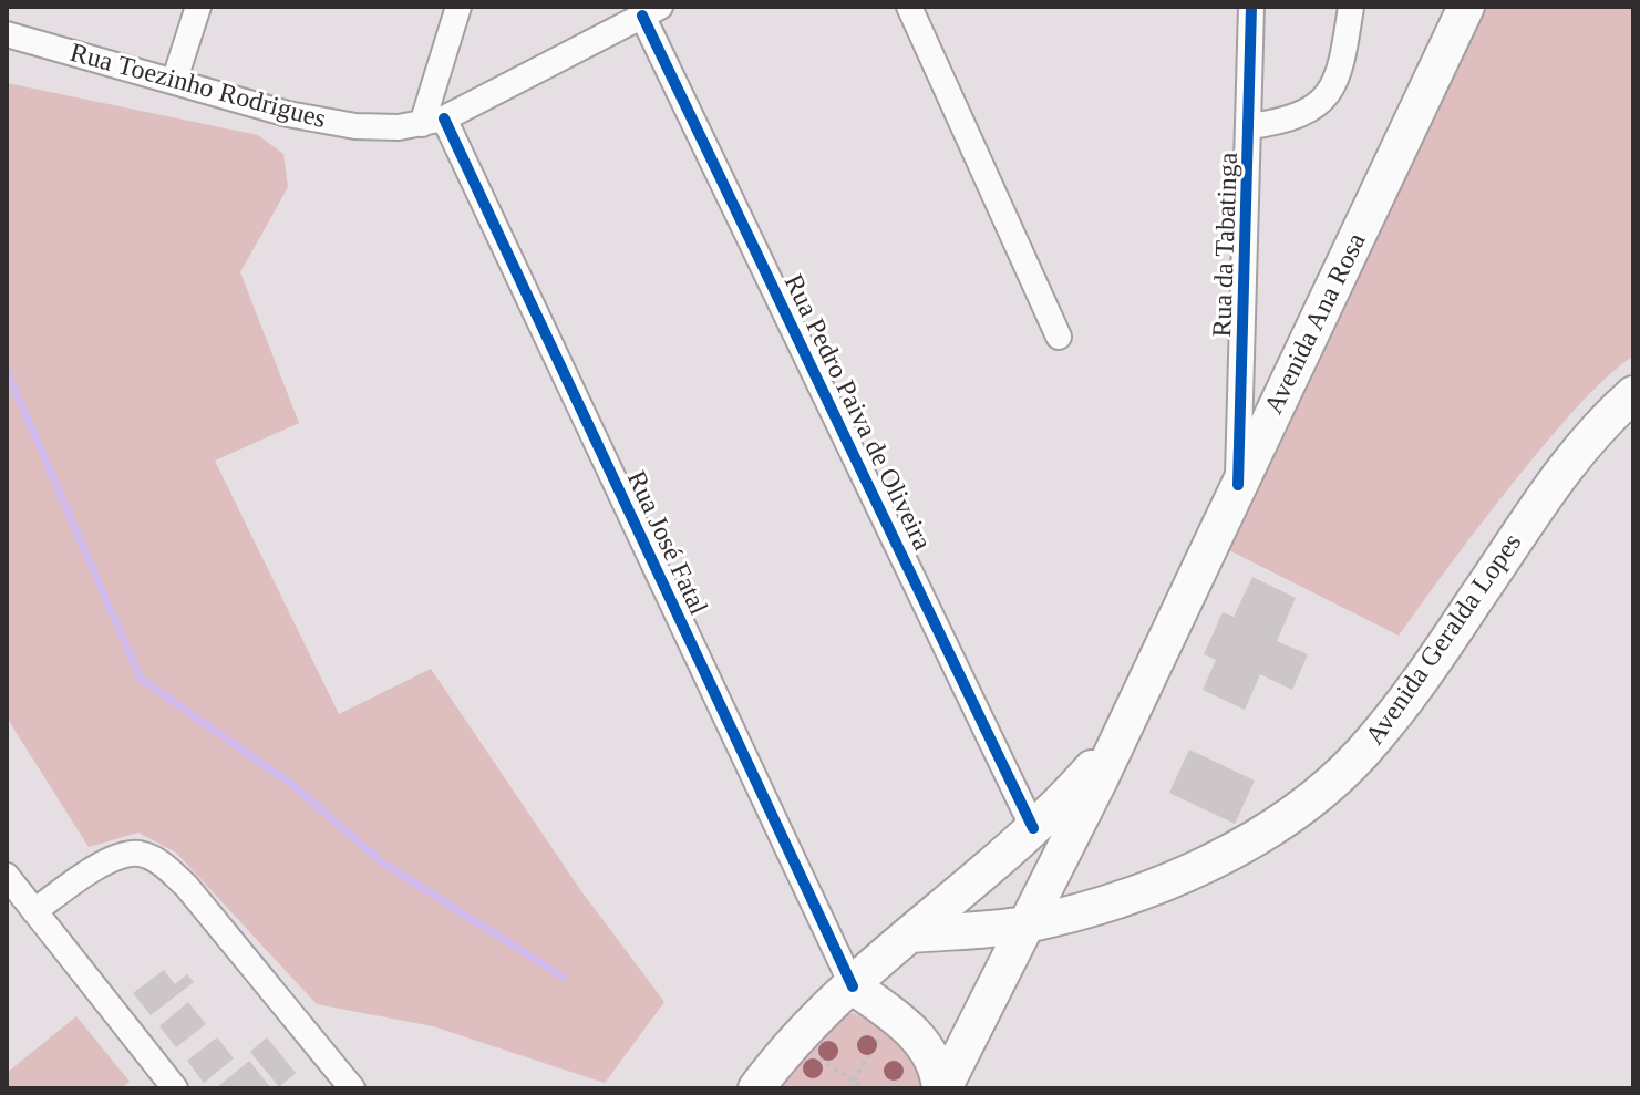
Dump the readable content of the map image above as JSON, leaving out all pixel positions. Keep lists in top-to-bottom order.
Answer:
{
  "streets": {
    "main road": ["Avenida Ana Rosa", "Avenida Geralda Lopes"],
    "street": [
      "Rua Toezinho Rodrigues",
      "Rua da Tabatinga",
      "Rua Pedro Paiva de Oliveira",
      "Rua José Fatal"
    ]
  },
  "crossings": [
    ["Rua Toezinho Rodrigues", "Rua José Fatal"],
    ["Rua da Tabatinga", "Avenida Ana Rosa"],
    ["Avenida Ana Rosa", "Rua Pedro Paiva de Oliveira"],
    ["Avenida Ana Rosa", "Rua José Fatal"],
    ["Avenida Ana Rosa", "Avenida Geralda Lopes"]
  ]
}
